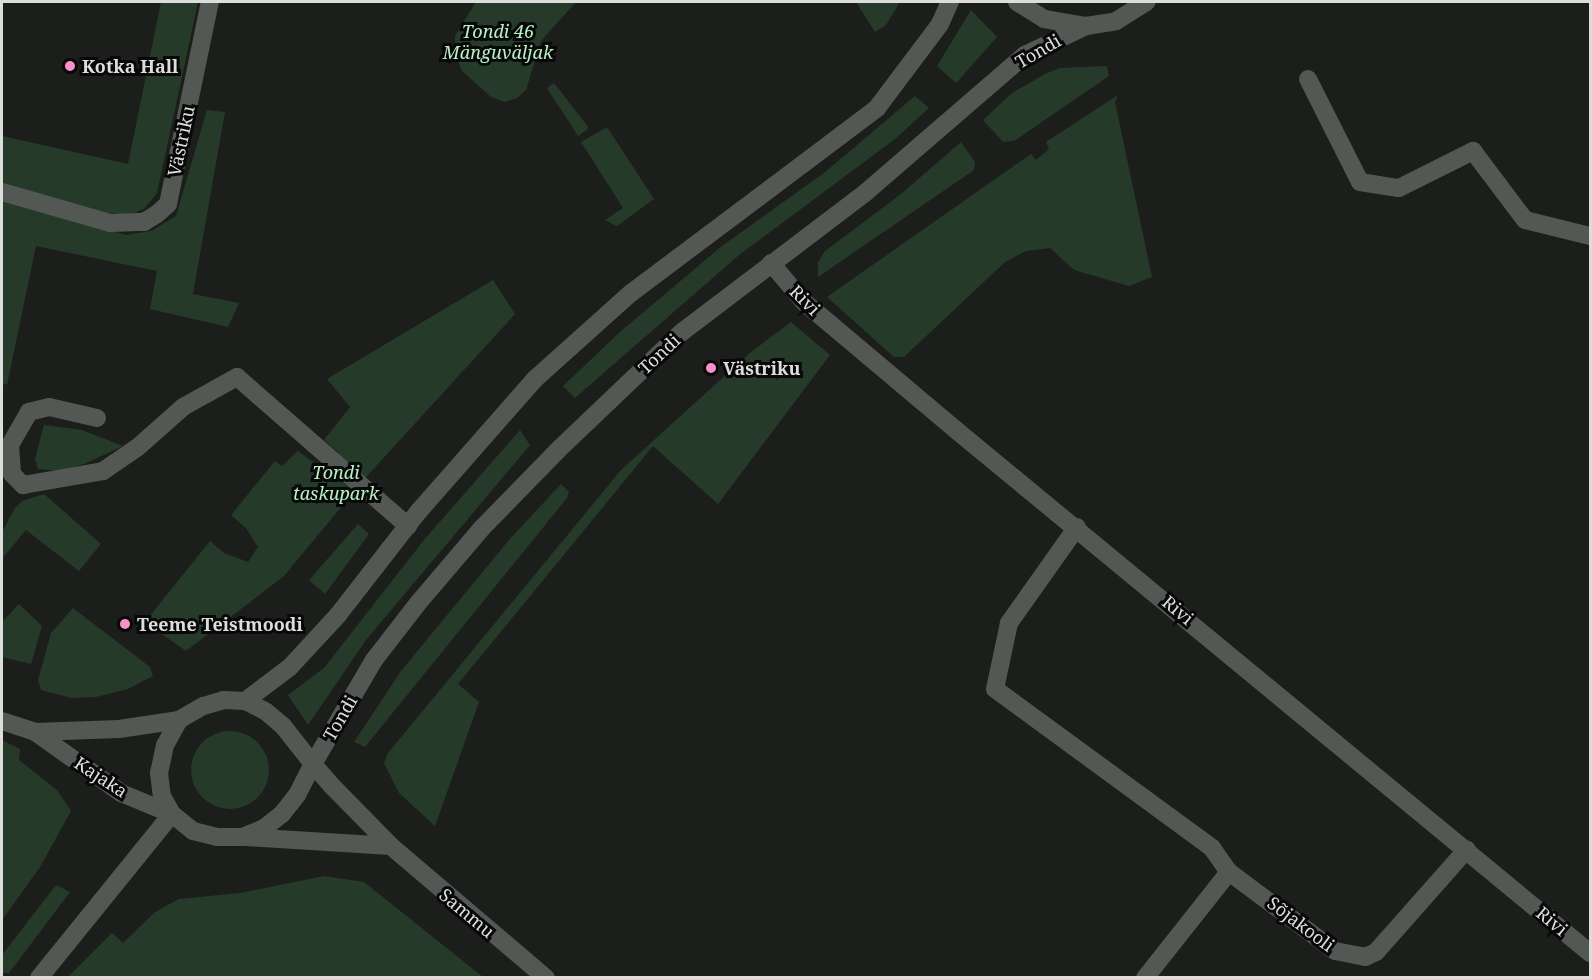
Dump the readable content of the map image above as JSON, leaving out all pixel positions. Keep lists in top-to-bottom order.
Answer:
{
  "streets": {
    "street": [
      "Tondi",
      "Västriku",
      "Rivi",
      "Kajaka",
      "Sammu",
      "Sõjakooli"
    ]
  },
  "crossings": [
    ["Tondi", "Rivi"],
    ["Tondi", "Kajaka"],
    ["Tondi", "Sammu"],
    ["Rivi", "Sõjakooli"],
    ["Kajaka", "Sammu"]
  ],
  "parks": ["Tondi 46 Mänguväljak", "Tondi taskupark"],
  "places": ["Kotka Hall", "Västriku", "Teeme Teistmoodi"]
}
